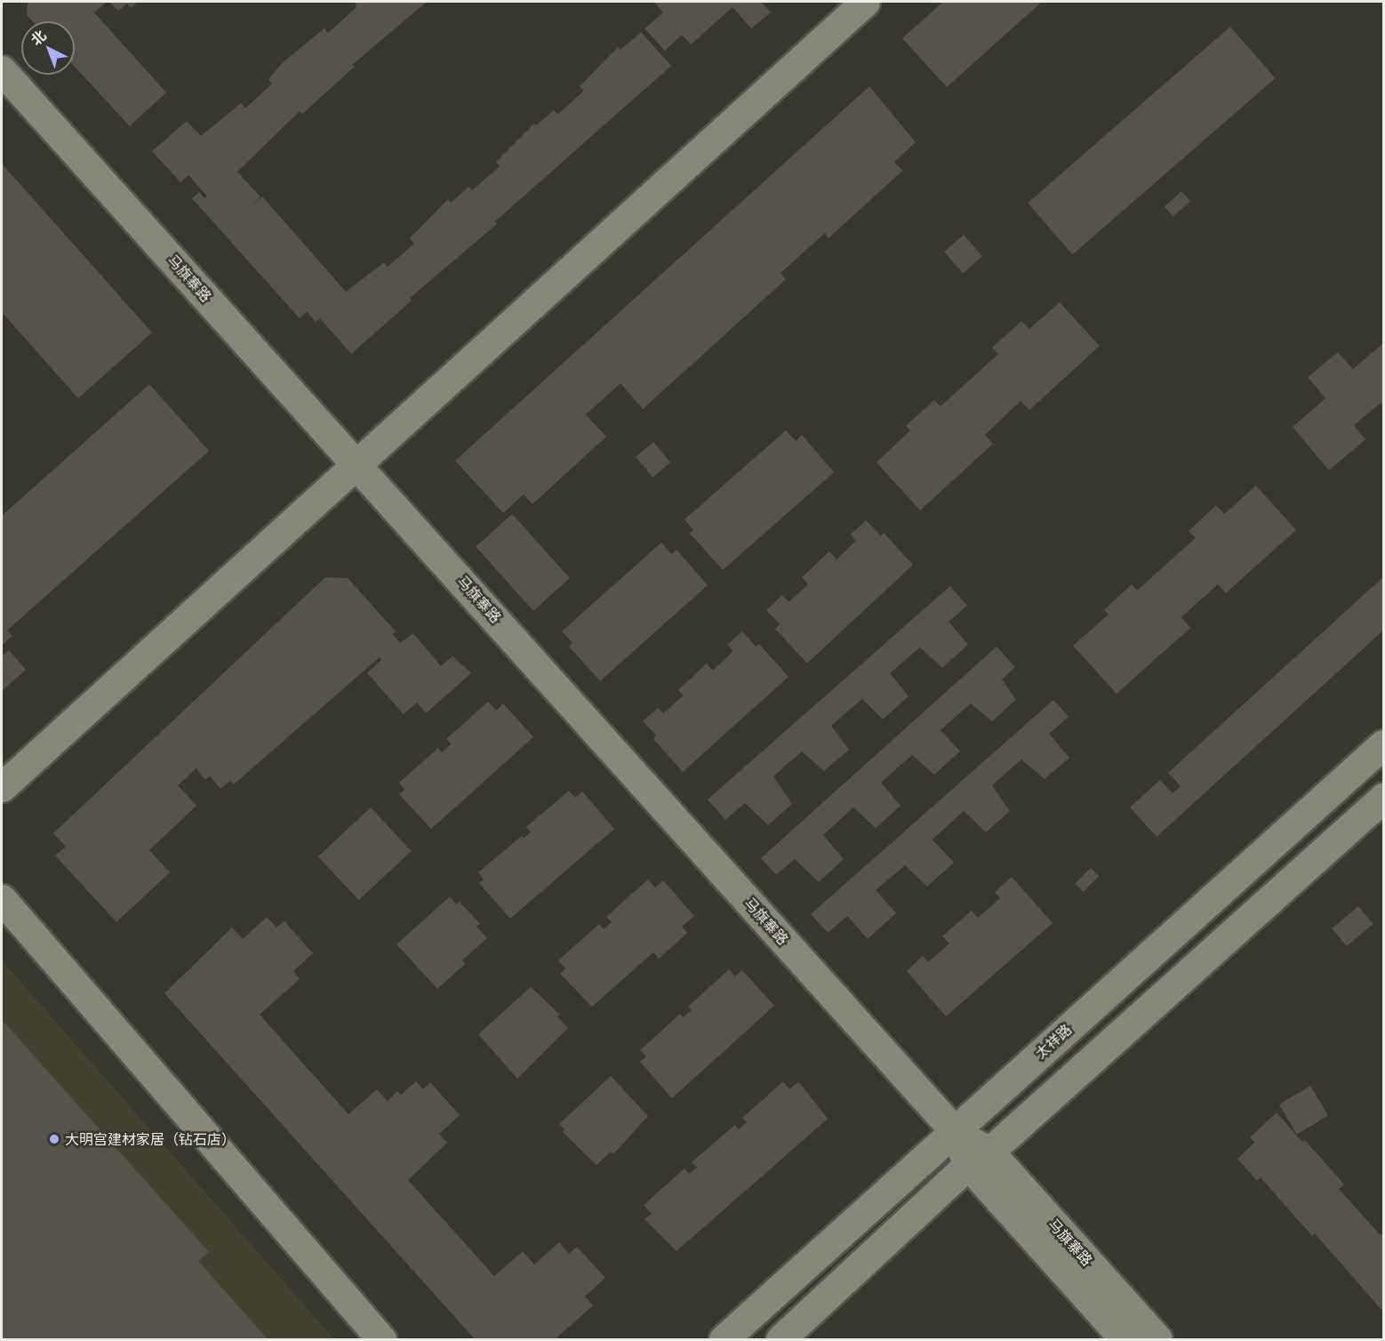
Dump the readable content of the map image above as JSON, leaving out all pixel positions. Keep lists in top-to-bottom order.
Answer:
{
  "streets": {
    "street": ["马旗寨路", "太祥路"]
  },
  "crossings": [
    ["马旗寨路", "太祥路"]
  ],
  "places": ["大明宫建材家居（钻石店）"],
  "north": "top left"
}
